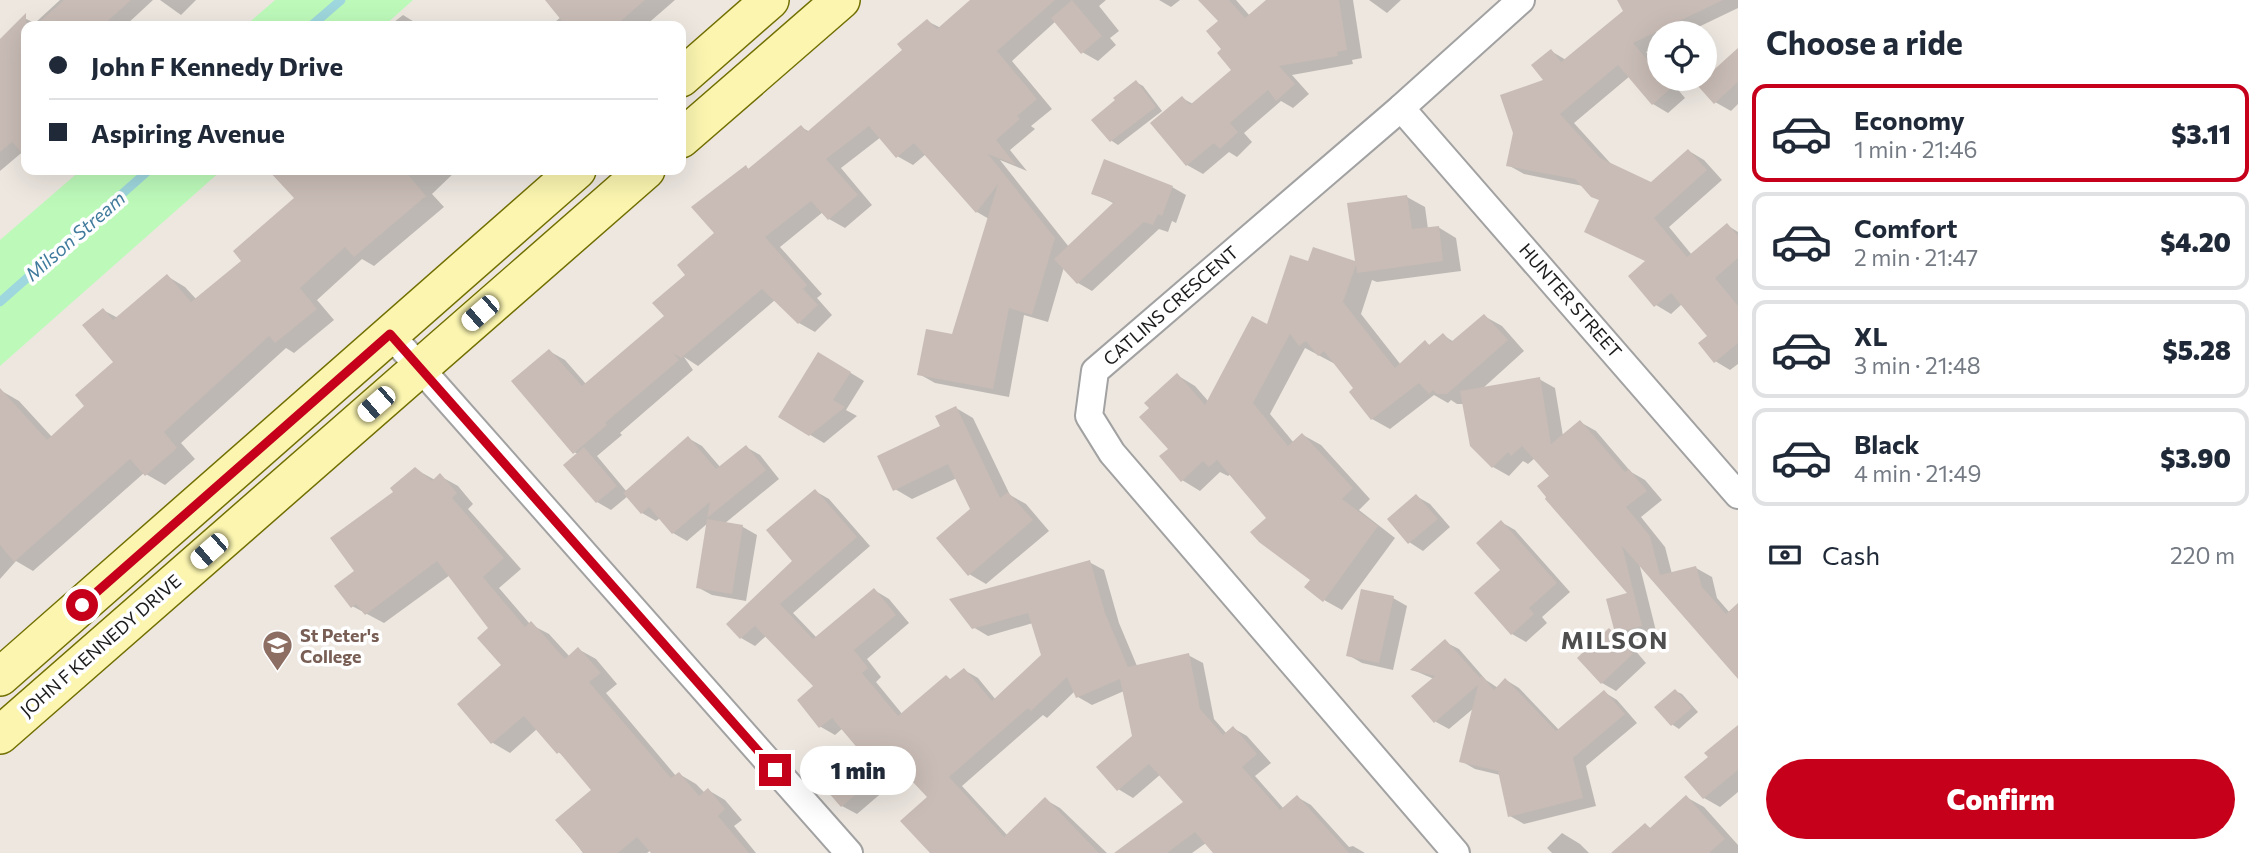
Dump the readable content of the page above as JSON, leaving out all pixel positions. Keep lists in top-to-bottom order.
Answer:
{
  "streets": {
    "main road": ["JOHN F KENNEDY DRIVE"],
    "street": ["HUNTER STREET", "CATLINS CRESCENT"]
  },
  "crossings": [
    ["HUNTER STREET", "CATLINS CRESCENT"]
  ],
  "districts": ["MILSON"],
  "water": ["Milson Stream"],
  "places": {
    "school or university": ["St Peter's College"]
  },
  "page": {
    "heading": "Choose a ride",
    "banner": ["John F Kennedy Drive", "Aspiring Avenue"],
    "list": [
      {
        "name": "Economy",
        "note": "1 min · 21:46",
        "value": "$3.11"
      },
      {
        "name": "Comfort",
        "note": "2 min · 21:47",
        "value": "$4.20"
      },
      {
        "name": "XL",
        "note": "3 min · 21:48",
        "value": "$5.28"
      },
      {
        "name": "Black",
        "note": "4 min · 21:49",
        "value": "$3.90"
      }
    ],
    "pay": ["Cash", "220 m"],
    "buttons": "Confirm",
    "bubble": "1 min"
  }
}
